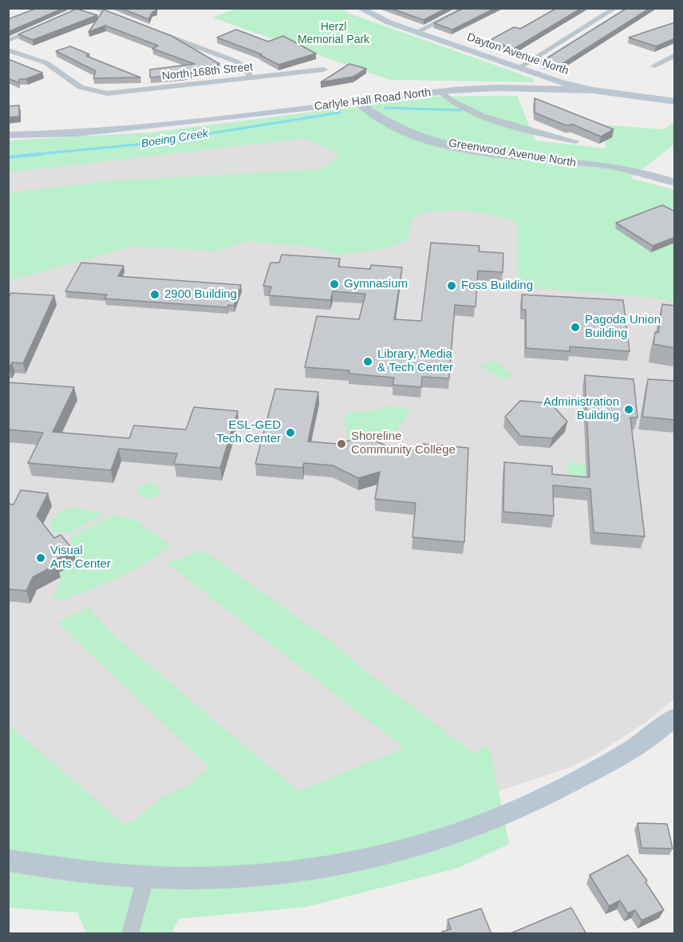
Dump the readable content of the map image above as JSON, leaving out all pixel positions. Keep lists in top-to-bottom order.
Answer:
{
  "streets": {
    "street": [
      "Dayton Avenue North",
      "North 168th Street",
      "Carlyle Hall Road North",
      "Greenwood Avenue North"
    ]
  },
  "crossings": [
    ["Dayton Avenue North", "Carlyle Hall Road North"],
    ["Carlyle Hall Road North", "Greenwood Avenue North"]
  ],
  "water": ["Boeing Creek"],
  "parks": ["Herzl Memorial Park"],
  "places": [
    "Gymnasium",
    "Foss Building",
    "2900 Building",
    "Pagoda Union Building",
    "Library, Media & Tech Center",
    "Administration Building",
    "ESL-GED Tech Center",
    "Shoreline Community College",
    "Visual Arts Center"
  ]
}
